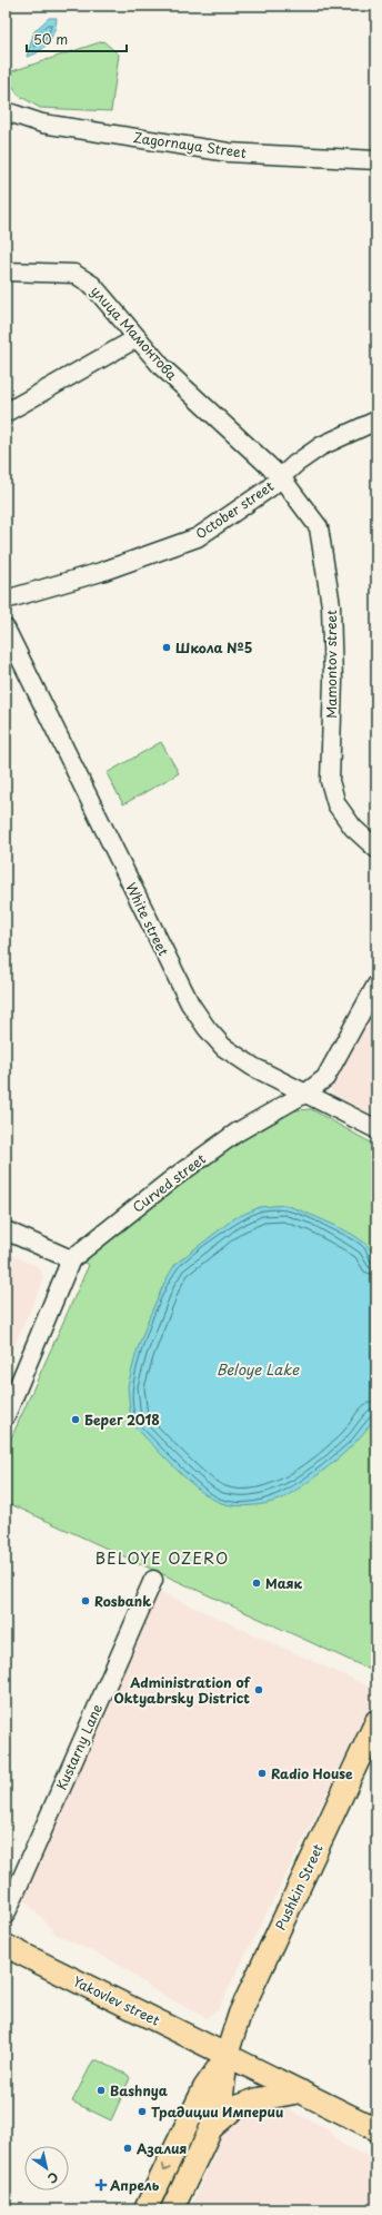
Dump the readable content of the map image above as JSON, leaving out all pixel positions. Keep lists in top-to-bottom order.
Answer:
{
  "streets": {
    "main road": ["Pushkin Street", "Yakovlev street"],
    "street": [
      "Zagornaya Street",
      "улица Мамонтова",
      "October street",
      "Mamontov street",
      "White street",
      "Curved street",
      "Kustarny Lane"
    ]
  },
  "crossings": [
    ["улица Мамонтова", "October street"],
    ["улица Мамонтова", "Mamontov street"],
    ["October street", "Mamontov street"],
    ["White street", "Curved street"],
    ["Pushkin Street", "Yakovlev street"]
  ],
  "districts": ["BELOYE OZERO"],
  "water": ["Beloye Lake"],
  "places": {
    "other": [
      "Школа №5",
      "Берег 2018",
      "Маяк",
      "Rosbank",
      "Administration of Oktyabrsky District",
      "Radio House",
      "Bashnya",
      "Традиции Империи",
      "Азалия"
    ],
    "health": ["Апрель"]
  },
  "scale_bar": "50 m",
  "north": "bottom right"
}
